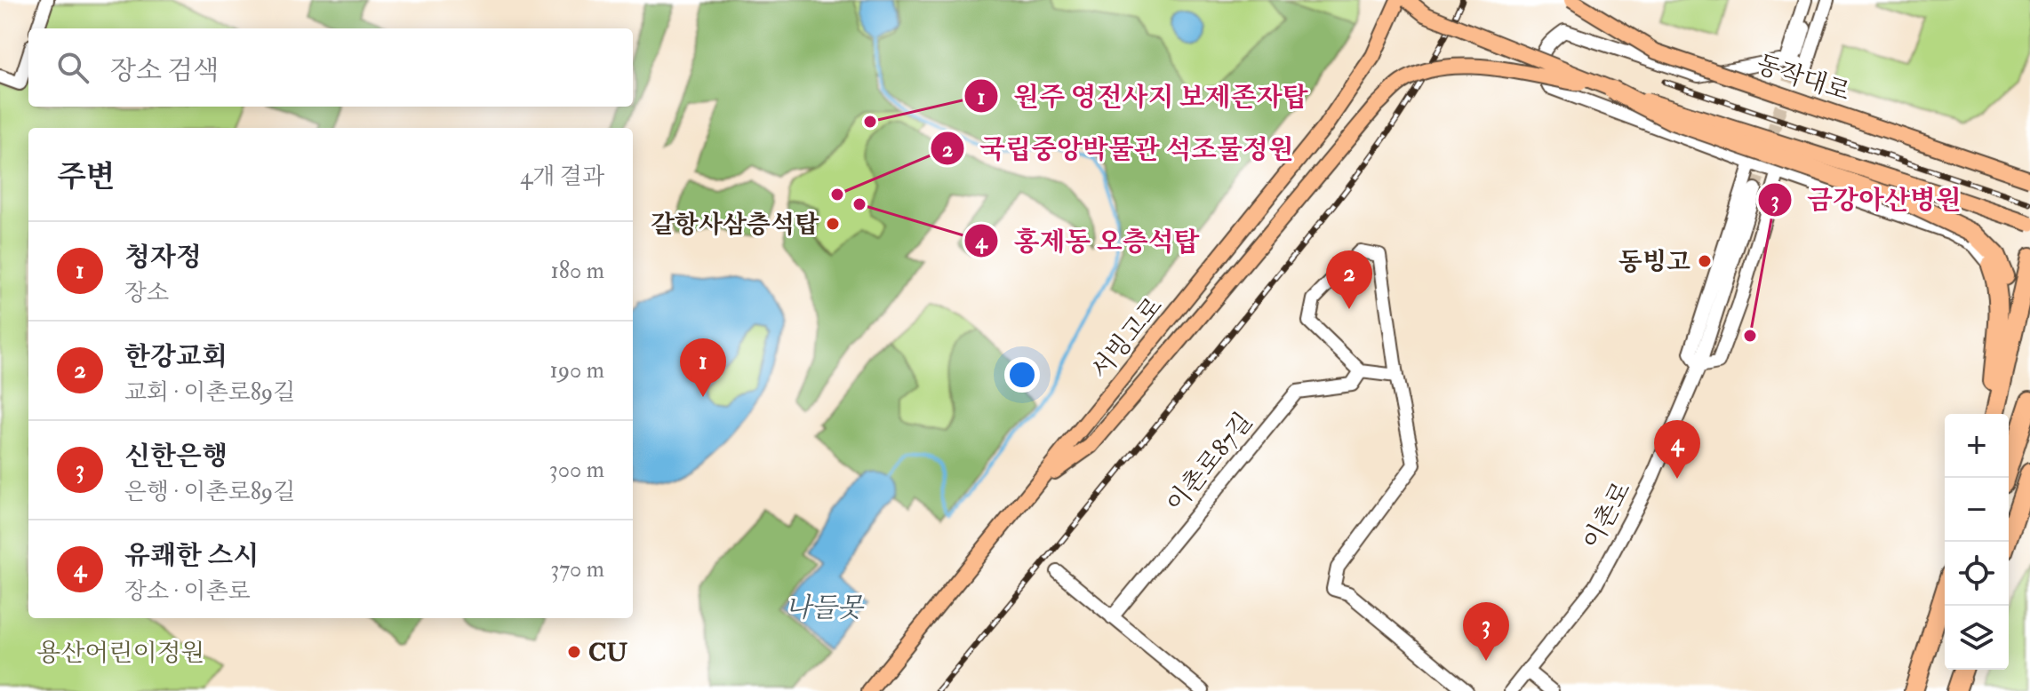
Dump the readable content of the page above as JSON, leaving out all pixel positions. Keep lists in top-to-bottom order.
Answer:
{
  "streets": {
    "main road": ["동작대로", "서빙고로"],
    "street": ["이촌로87길", "이촌로"]
  },
  "water": ["나들못"],
  "parks": ["용산어린이정원"],
  "places": [
    "원주 영전사지 보제존자탑",
    "국립중앙박물관 석조물정원",
    "홍제동 오층석탑",
    "갈항사삼층석탑",
    "동빙고",
    "금강아산병원",
    "CU"
  ],
  "page": {
    "search": "장소 검색",
    "heading": ["주변", "4개 결과"],
    "list": [
      {
        "mark": "1",
        "name": "청자정",
        "note": "장소",
        "value": "180 m"
      },
      {
        "mark": "2",
        "name": "한강교회",
        "note": "교회 · 이촌로89길",
        "value": "190 m"
      },
      {
        "mark": "3",
        "name": "신한은행",
        "note": "은행 · 이촌로89길",
        "value": "300 m"
      },
      {
        "mark": "4",
        "name": "유쾌한 스시",
        "note": "장소 · 이촌로",
        "value": "370 m"
      }
    ],
    "pins": [
      "2",
      "1",
      "4",
      "3"
    ],
    "map_buttons": ["+", "−"]
  }
}
